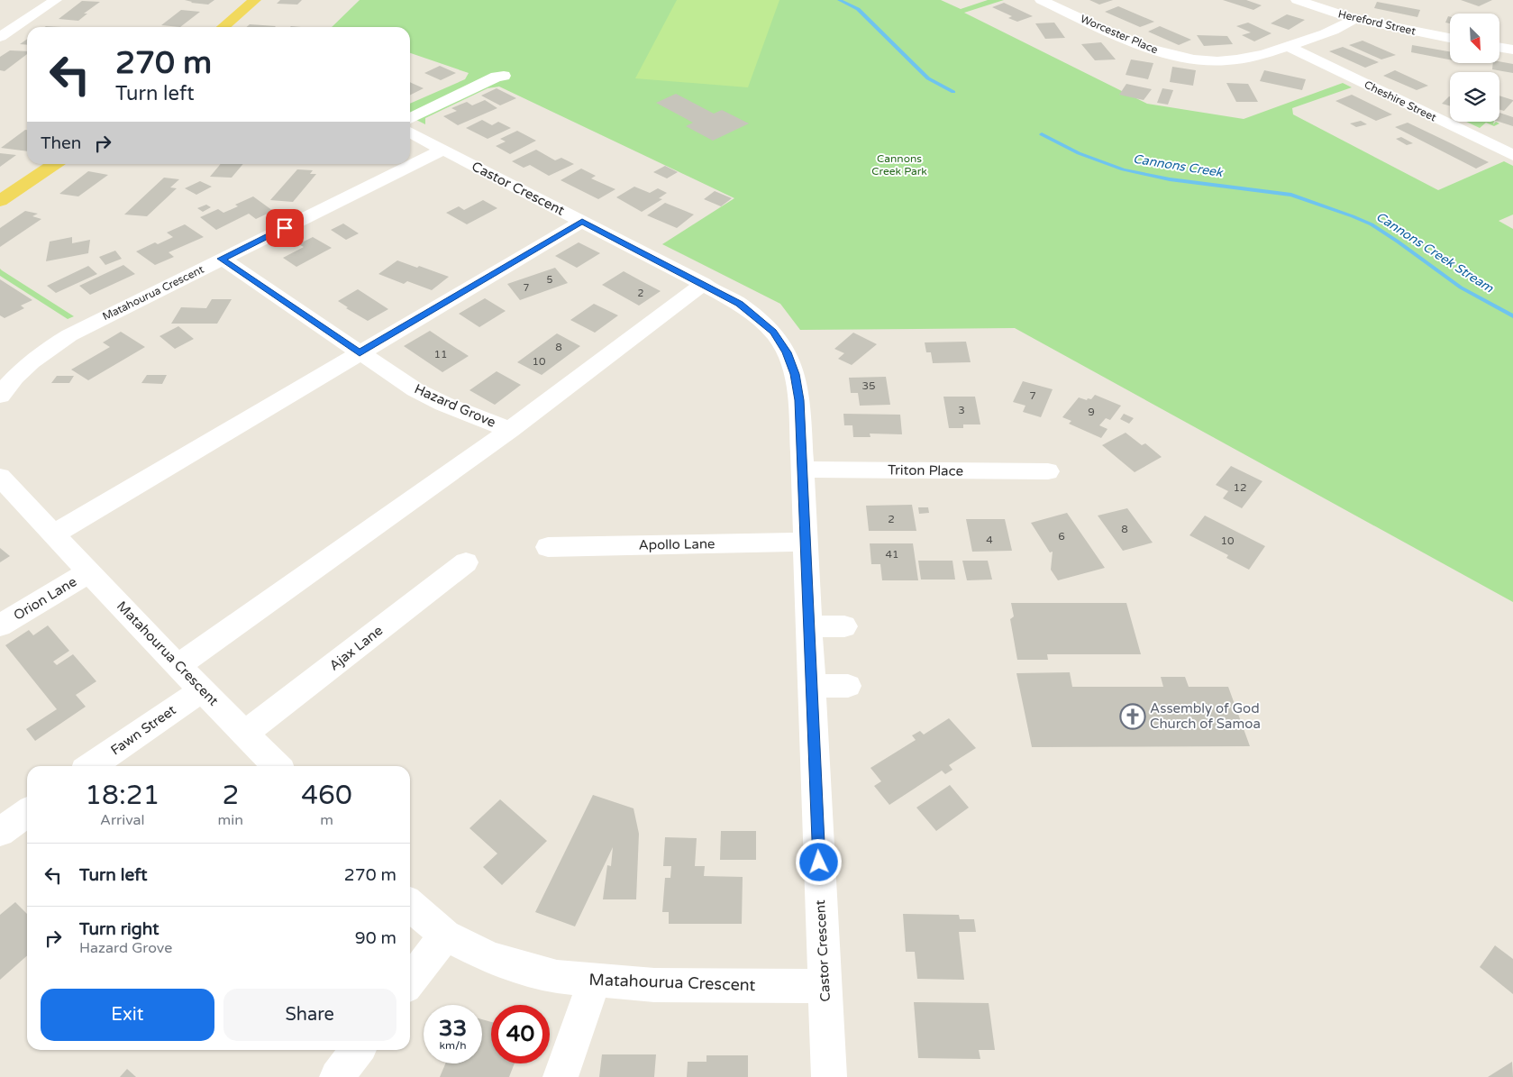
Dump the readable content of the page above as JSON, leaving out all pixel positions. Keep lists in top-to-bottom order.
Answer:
{
  "streets": {
    "street": [
      "Hereford Street",
      "Worcester Place",
      "Cheshire Street",
      "Castor Crescent",
      "Matahourua Crescent",
      "Hazard Grove",
      "Triton Place",
      "Apollo Lane",
      "Orion Lane",
      "Ajax Lane",
      "Fawn Street"
    ]
  },
  "crossings": [
    ["Hereford Street", "Worcester Place"],
    ["Worcester Place", "Cheshire Street"],
    ["Castor Crescent", "Matahourua Crescent"],
    ["Castor Crescent", "Triton Place"],
    ["Castor Crescent", "Apollo Lane"],
    ["Matahourua Crescent", "Hazard Grove"],
    ["Matahourua Crescent", "Orion Lane"],
    ["Matahourua Crescent", "Ajax Lane"],
    ["Matahourua Crescent", "Fawn Street"]
  ],
  "water": ["Cannons Creek", "Cannons Creek Stream"],
  "parks": ["Cannons Creek Park"],
  "places": {
    "church": ["Assembly of God Church of Samoa"]
  },
  "house_numbers": [
    "5",
    "7",
    "2",
    "8",
    "11",
    "10",
    "35",
    "7",
    "3",
    "9",
    "12",
    "2",
    "8",
    "6",
    "4",
    "10",
    "41"
  ],
  "north": "bottom right",
  "page": {
    "turn": ["270 m", "Turn left"],
    "then": "Then",
    "eta": [
      "18:21",
      "Arrival",
      "2",
      "min",
      "460",
      "m"
    ],
    "list": [
      {
        "name": "Turn left",
        "value": "270 m"
      },
      {
        "name": "Turn right",
        "note": "Hazard Grove",
        "value": "90 m"
      }
    ],
    "buttons": ["Exit", "Share"],
    "speed": "33 km/h",
    "limit": "40"
  }
}
